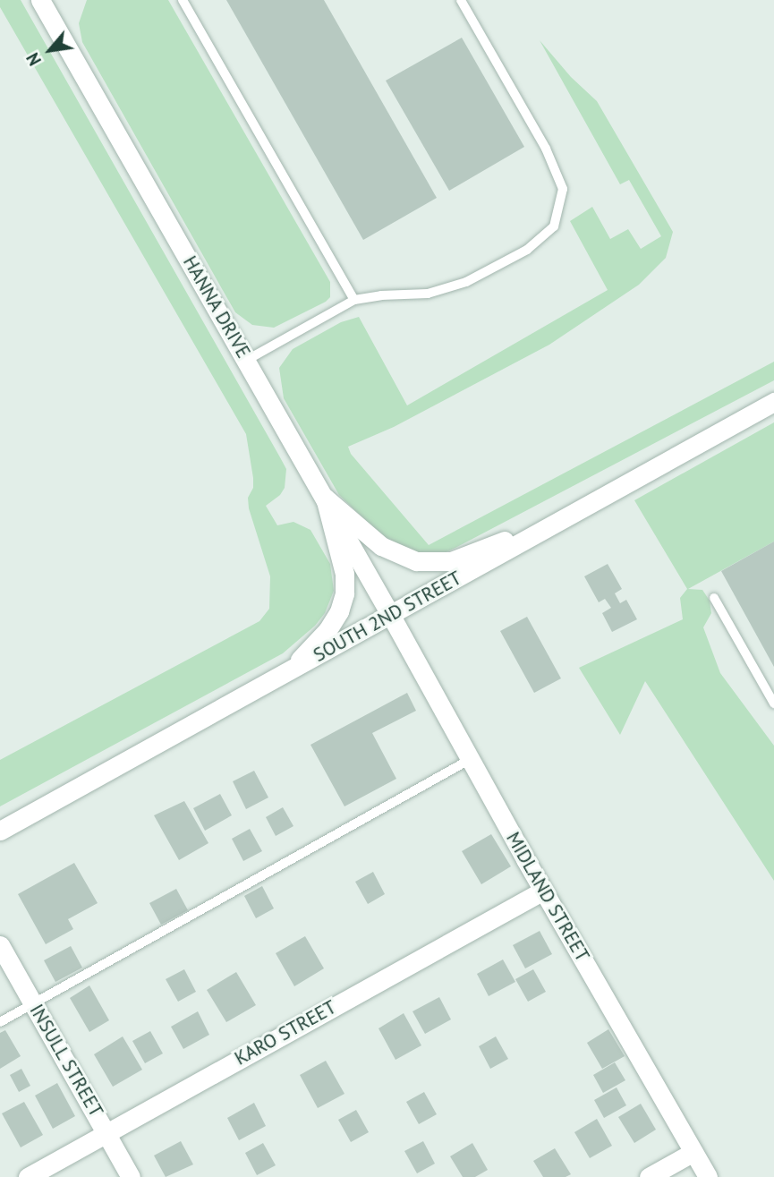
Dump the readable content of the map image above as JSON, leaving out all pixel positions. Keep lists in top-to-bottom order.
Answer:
{
  "streets": {
    "street": [
      "HANNA DRIVE",
      "SOUTH 2ND STREET",
      "MIDLAND STREET",
      "KARO STREET",
      "INSULL STREET"
    ]
  },
  "crossings": [
    ["HANNA DRIVE", "SOUTH 2ND STREET"],
    ["HANNA DRIVE", "MIDLAND STREET"],
    ["SOUTH 2ND STREET", "MIDLAND STREET"],
    ["MIDLAND STREET", "KARO STREET"],
    ["KARO STREET", "INSULL STREET"]
  ],
  "north": "bottom left"
}
